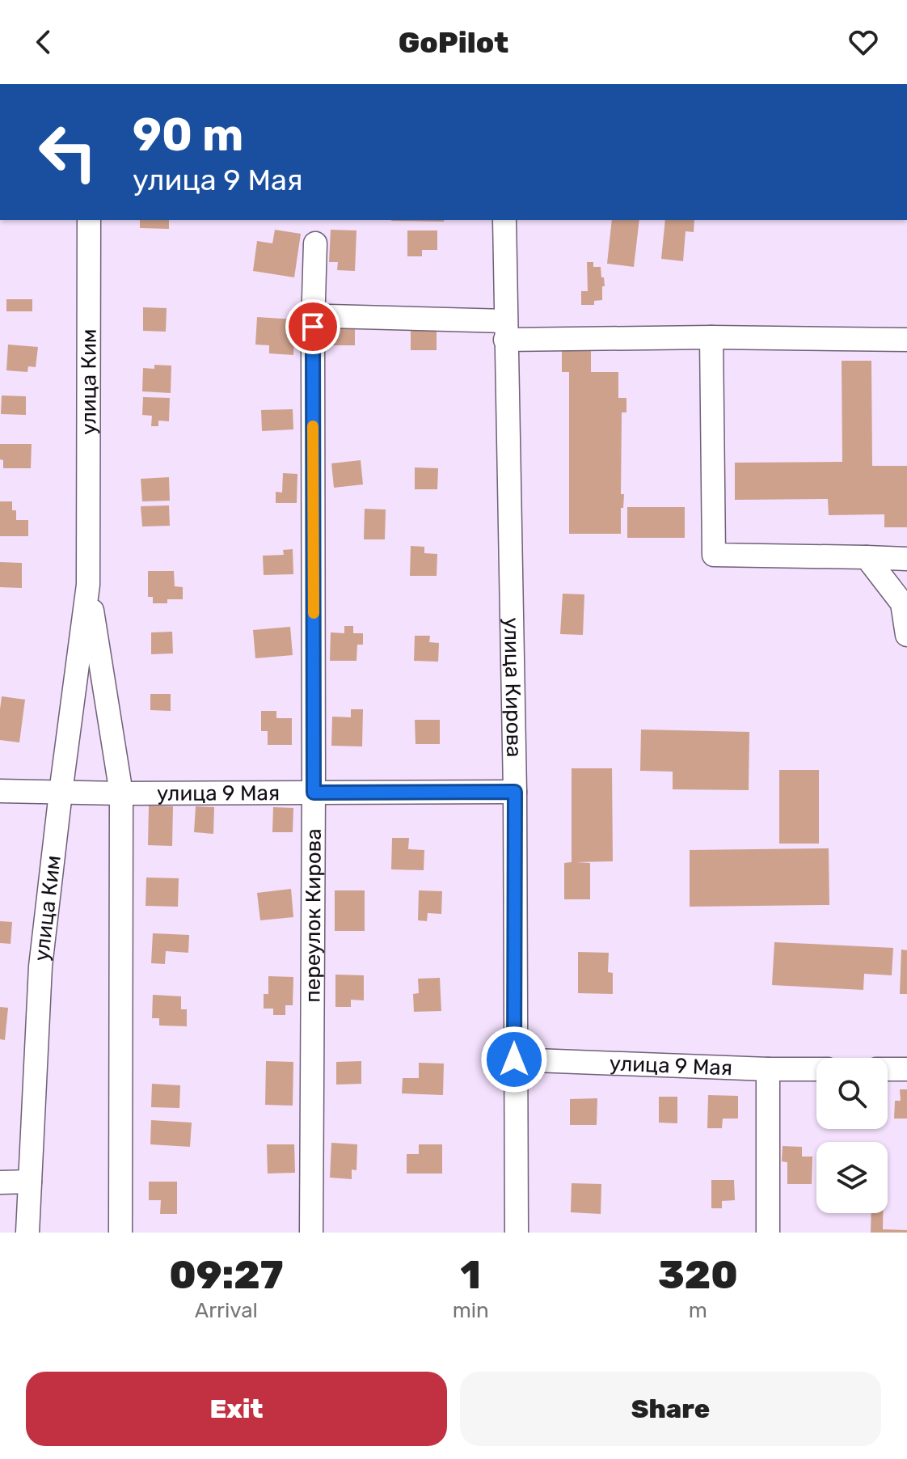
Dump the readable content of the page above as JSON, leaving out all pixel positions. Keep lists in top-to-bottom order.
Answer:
{
  "streets": {
    "street": [
      "улица Ким",
      "улица Кирова",
      "улица 9 Мая",
      "переулок Кирова"
    ]
  },
  "crossings": [
    ["улица Ким", "улица 9 Мая"],
    ["улица Кирова", "улица 9 Мая"],
    ["улица 9 Мая", "переулок Кирова"]
  ],
  "page": {
    "header": "GoPilot",
    "turn": ["90 m", "улица 9 Мая"],
    "eta": [
      "09:27",
      "Arrival",
      "1",
      "min",
      "320",
      "m"
    ],
    "buttons": ["Exit", "Share"]
  }
}
